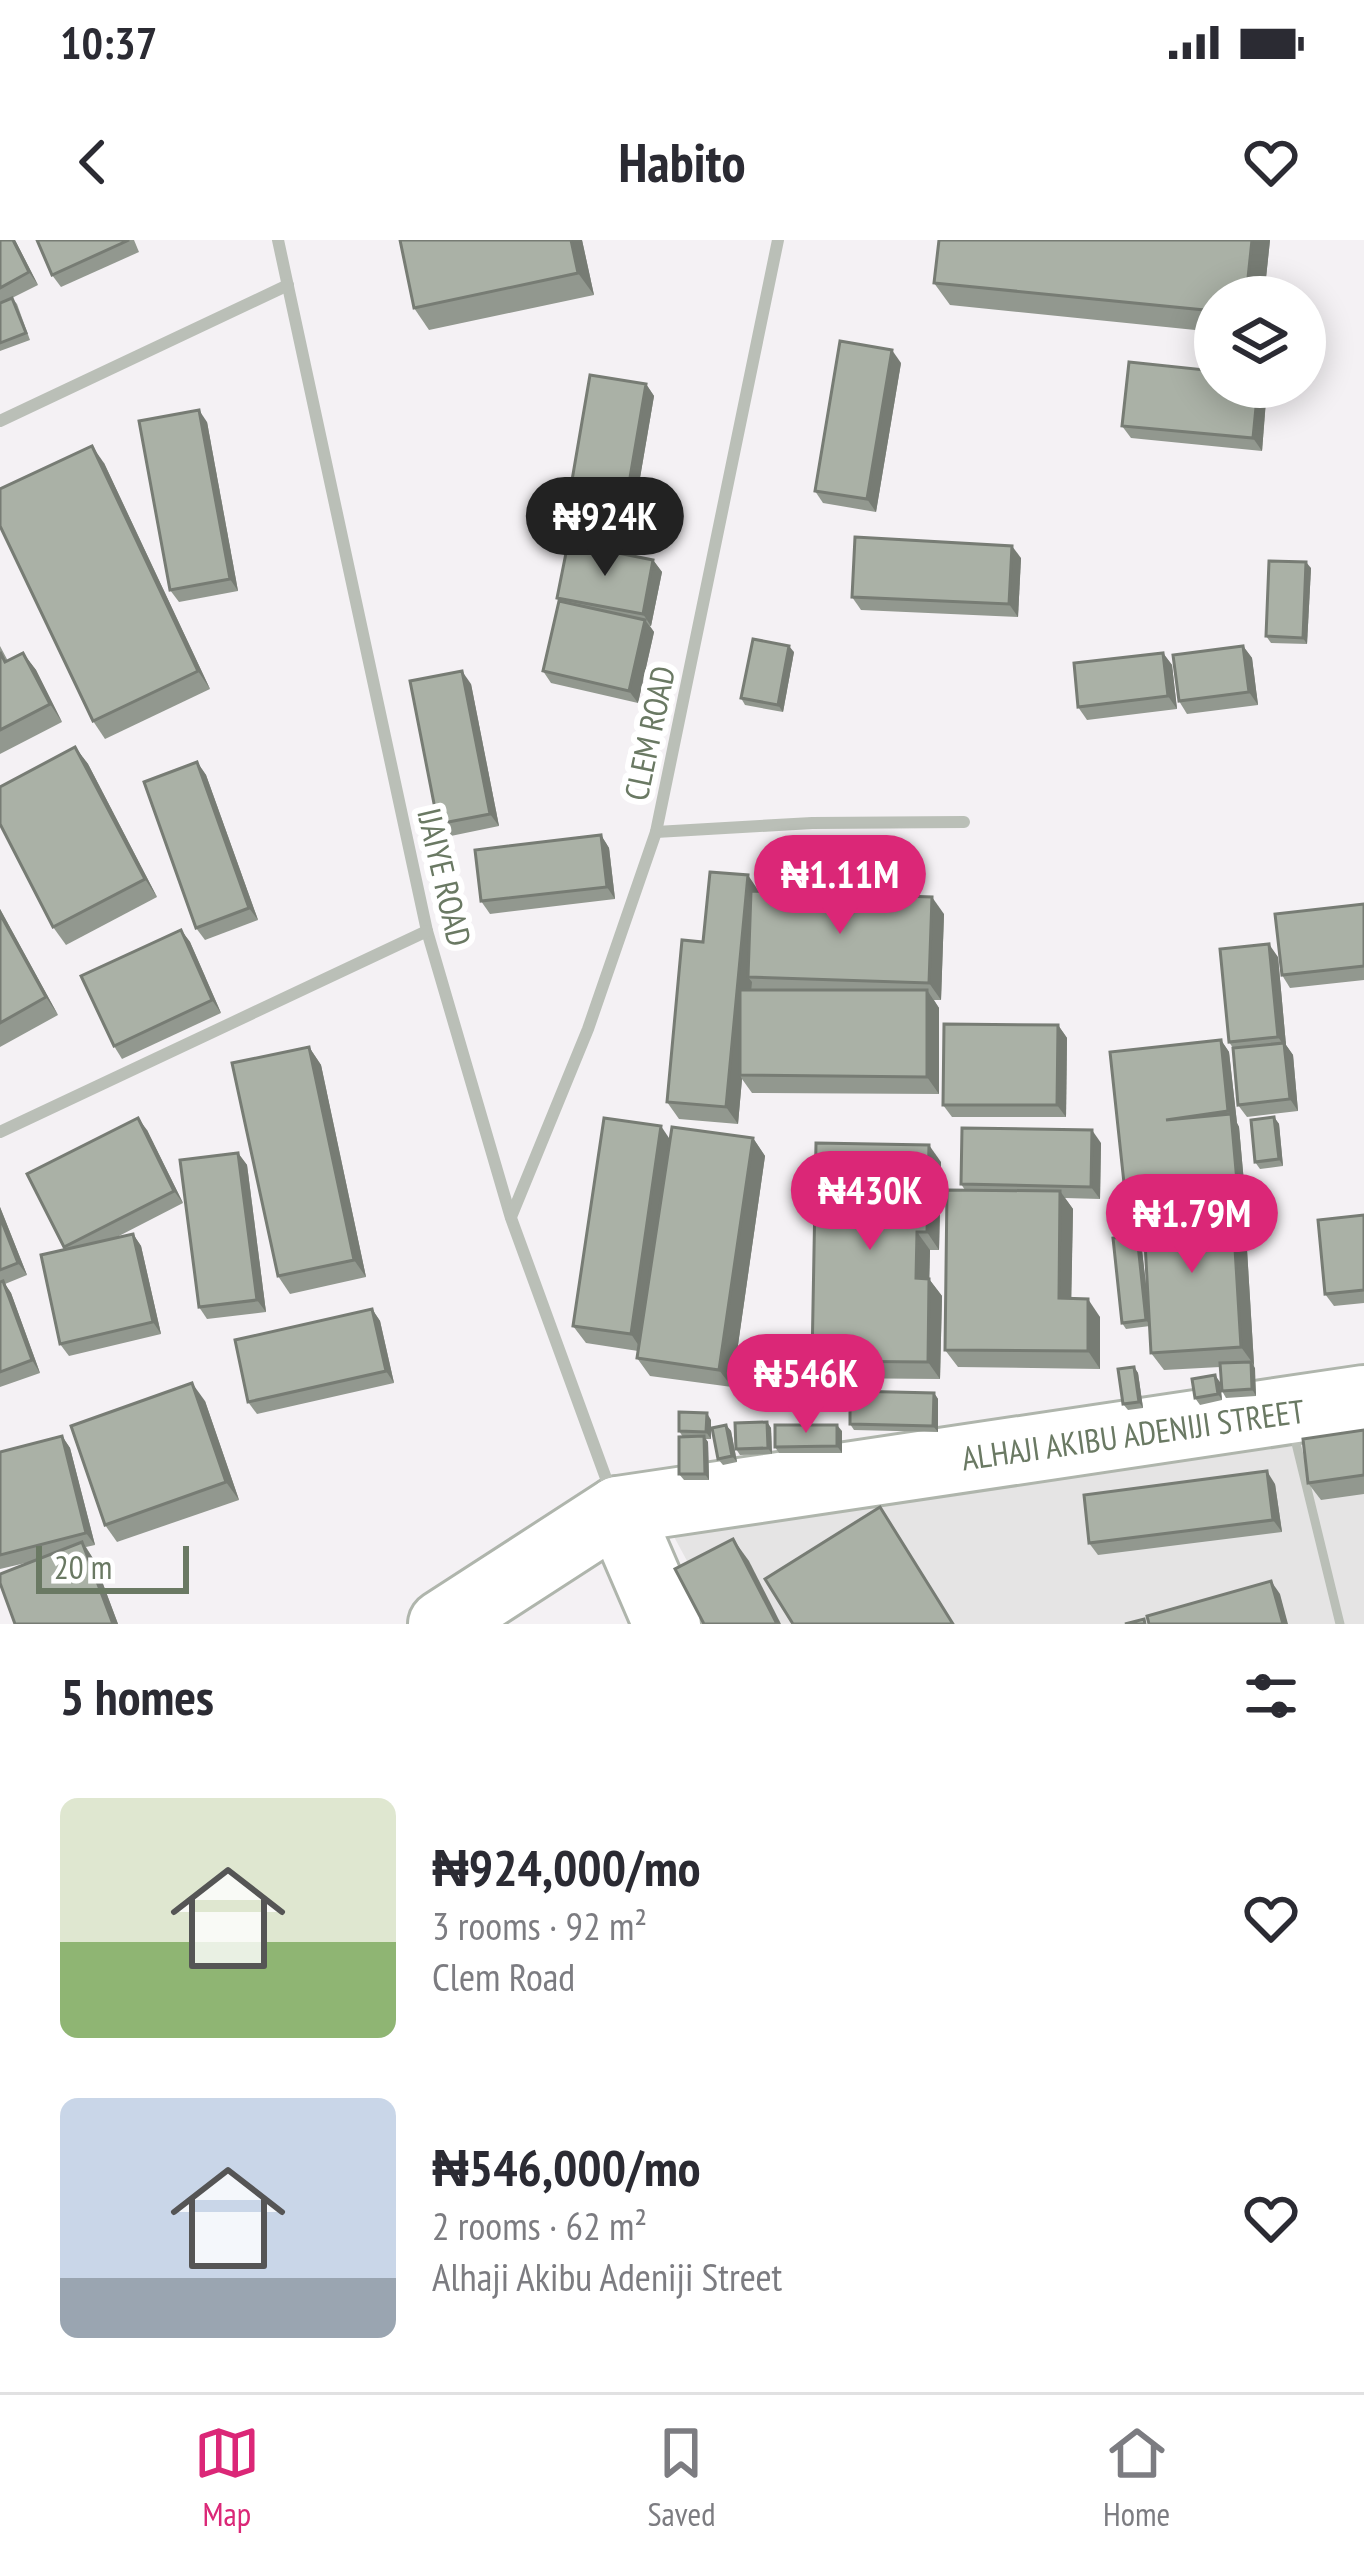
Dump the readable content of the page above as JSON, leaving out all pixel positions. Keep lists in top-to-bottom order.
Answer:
{
  "streets": {
    "street": ["CLEM ROAD", "IJAIYE ROAD", "ALHAJI AKIBU ADENIJI STREET"]
  },
  "crossings": [
    ["CLEM ROAD", "IJAIYE ROAD"],
    ["IJAIYE ROAD", "ALHAJI AKIBU ADENIJI STREET"]
  ],
  "scale_bar": "20 m",
  "page": {
    "status": "10:37",
    "header": "Habito",
    "price": [
      "₦924K",
      "₦1.11M",
      "₦430K",
      "₦1.79M",
      "₦546K"
    ],
    "scale": "20 m",
    "heading": "5 homes",
    "list": [
      {
        "name": "₦924,000/mo",
        "note": "3 rooms · 92 m² · Clem Road"
      },
      {
        "name": "₦546,000/mo",
        "note": "2 rooms · 62 m² · Alhaji Akibu Adeniji Street"
      }
    ],
    "tabs": ["Map", "Saved", "Home"]
  }
}
